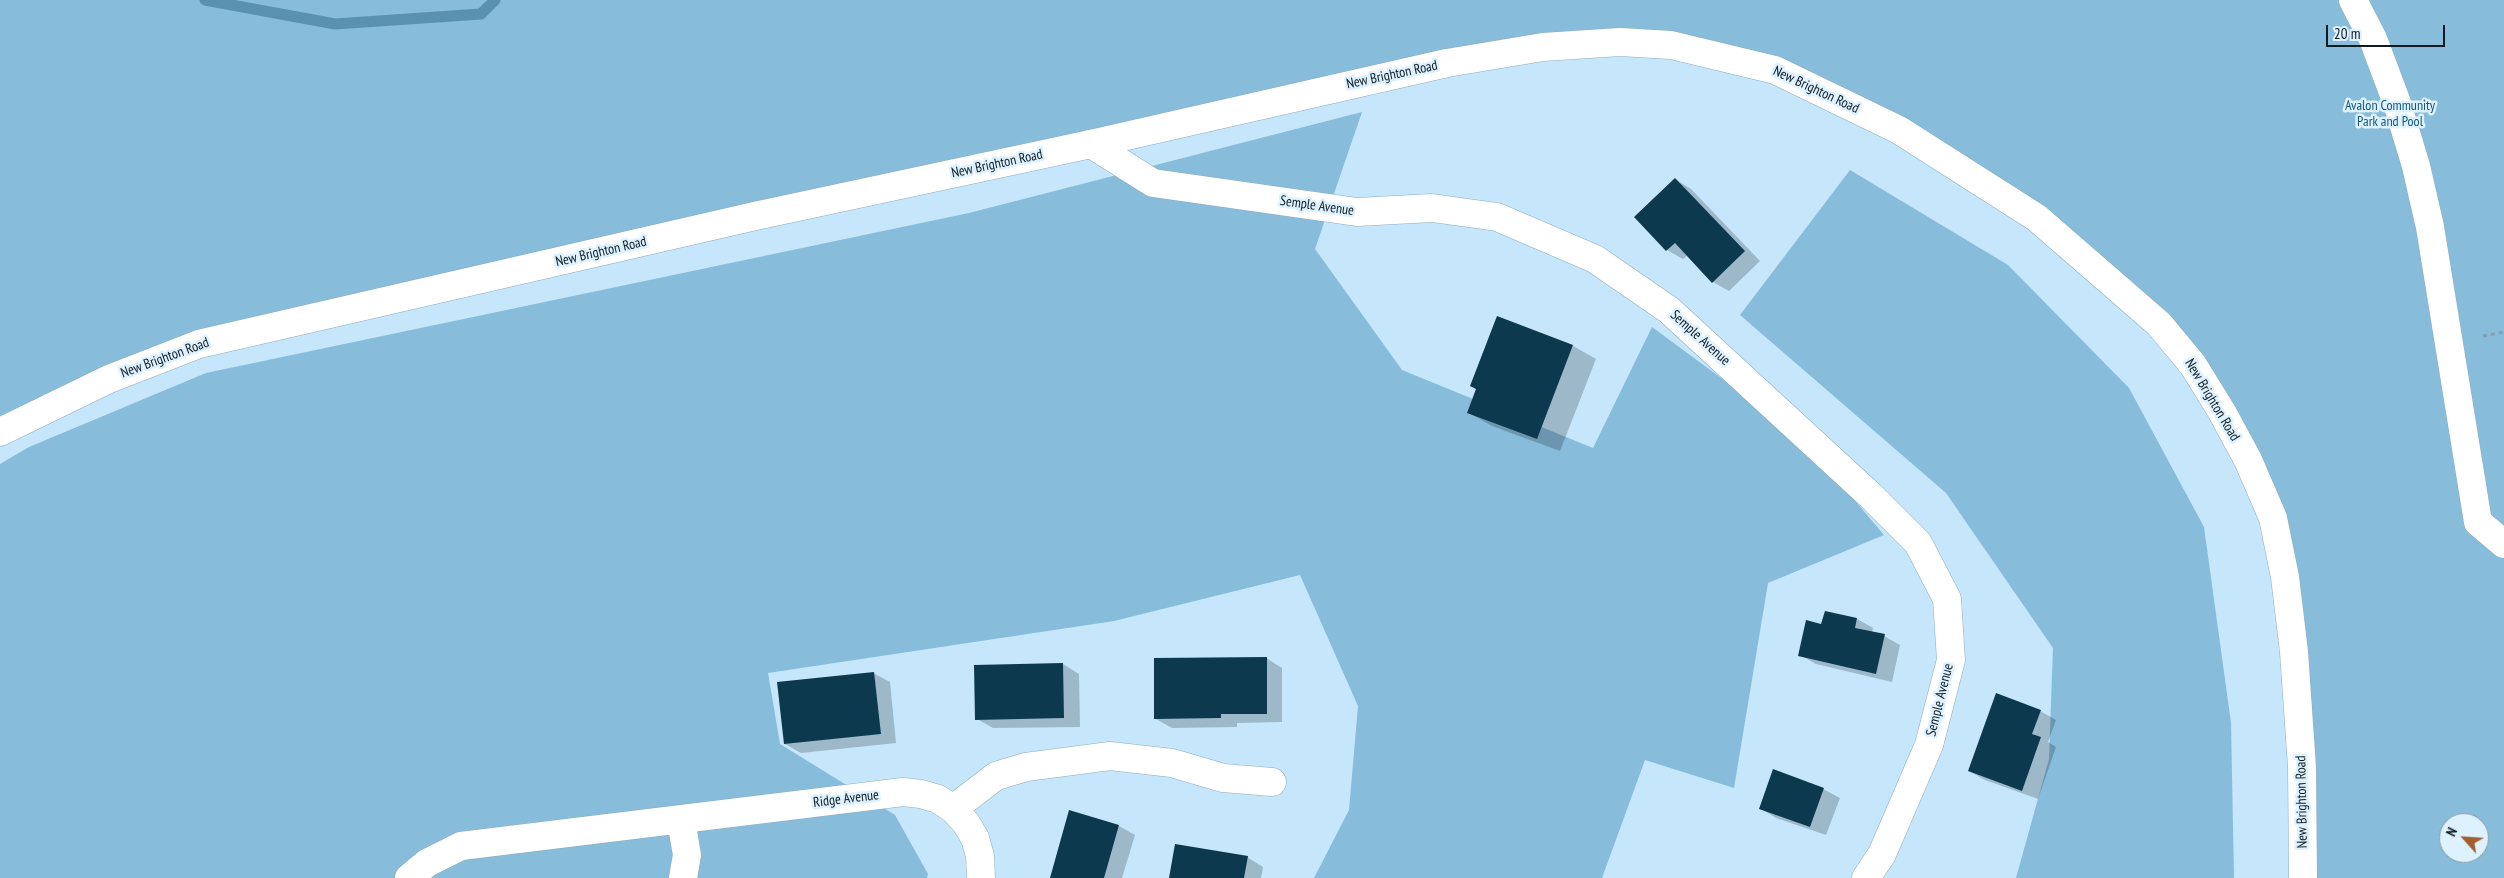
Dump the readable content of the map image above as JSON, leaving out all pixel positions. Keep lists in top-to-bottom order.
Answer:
{
  "streets": {
    "street": ["New Brighton Road", "Semple Avenue", "Ridge Avenue"]
  },
  "crossings": [
    ["New Brighton Road", "Semple Avenue"]
  ],
  "parks": ["Avalon Community Park and Pool"],
  "scale_bar": "20 m",
  "north": "top left"
}
